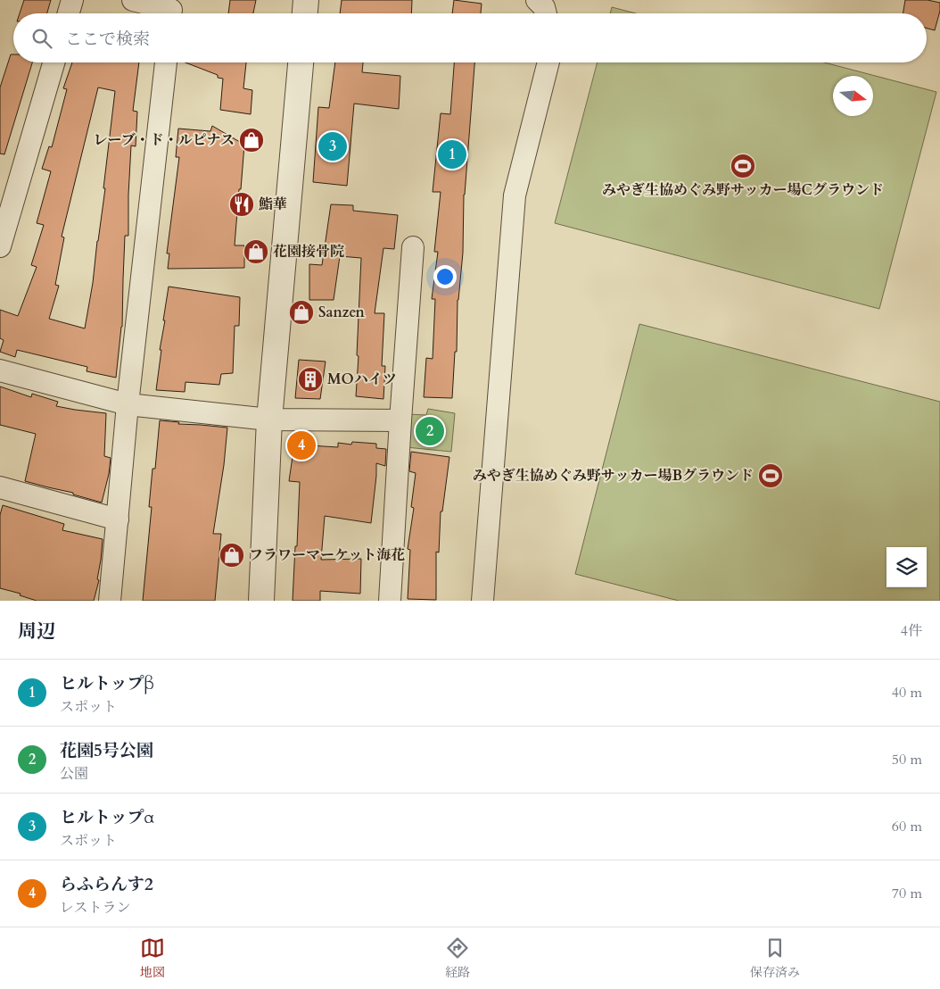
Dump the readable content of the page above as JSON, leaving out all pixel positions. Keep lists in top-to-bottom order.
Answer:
{
  "places": {
    "shop": [
      "レーブ・ド・ルピナス",
      "花園接骨院",
      "Sanzen",
      "フラワーマーケット海花"
    ],
    "sports": ["みやぎ生協めぐみ野サッカー場Cグラウンド", "みやぎ生協めぐみ野サッカー場Bグラウンド"],
    "restaurant": ["鮨華"],
    "building": ["MOハイツ"]
  },
  "north": "right",
  "page": {
    "search": "ここで検索",
    "pins": [
      "3",
      "1",
      "2",
      "4"
    ],
    "heading": ["周辺", "4件"],
    "list": [
      {
        "mark": "1",
        "name": "ヒルトップβ",
        "note": "スポット",
        "value": "40 m"
      },
      {
        "mark": "2",
        "name": "花園5号公園",
        "note": "公園",
        "value": "50 m"
      },
      {
        "mark": "3",
        "name": "ヒルトップα",
        "note": "スポット",
        "value": "60 m"
      },
      {
        "mark": "4",
        "name": "らふらんす2",
        "note": "レストラン",
        "value": "70 m"
      }
    ],
    "nav": ["地図", "経路", "保存済み"]
  }
}
